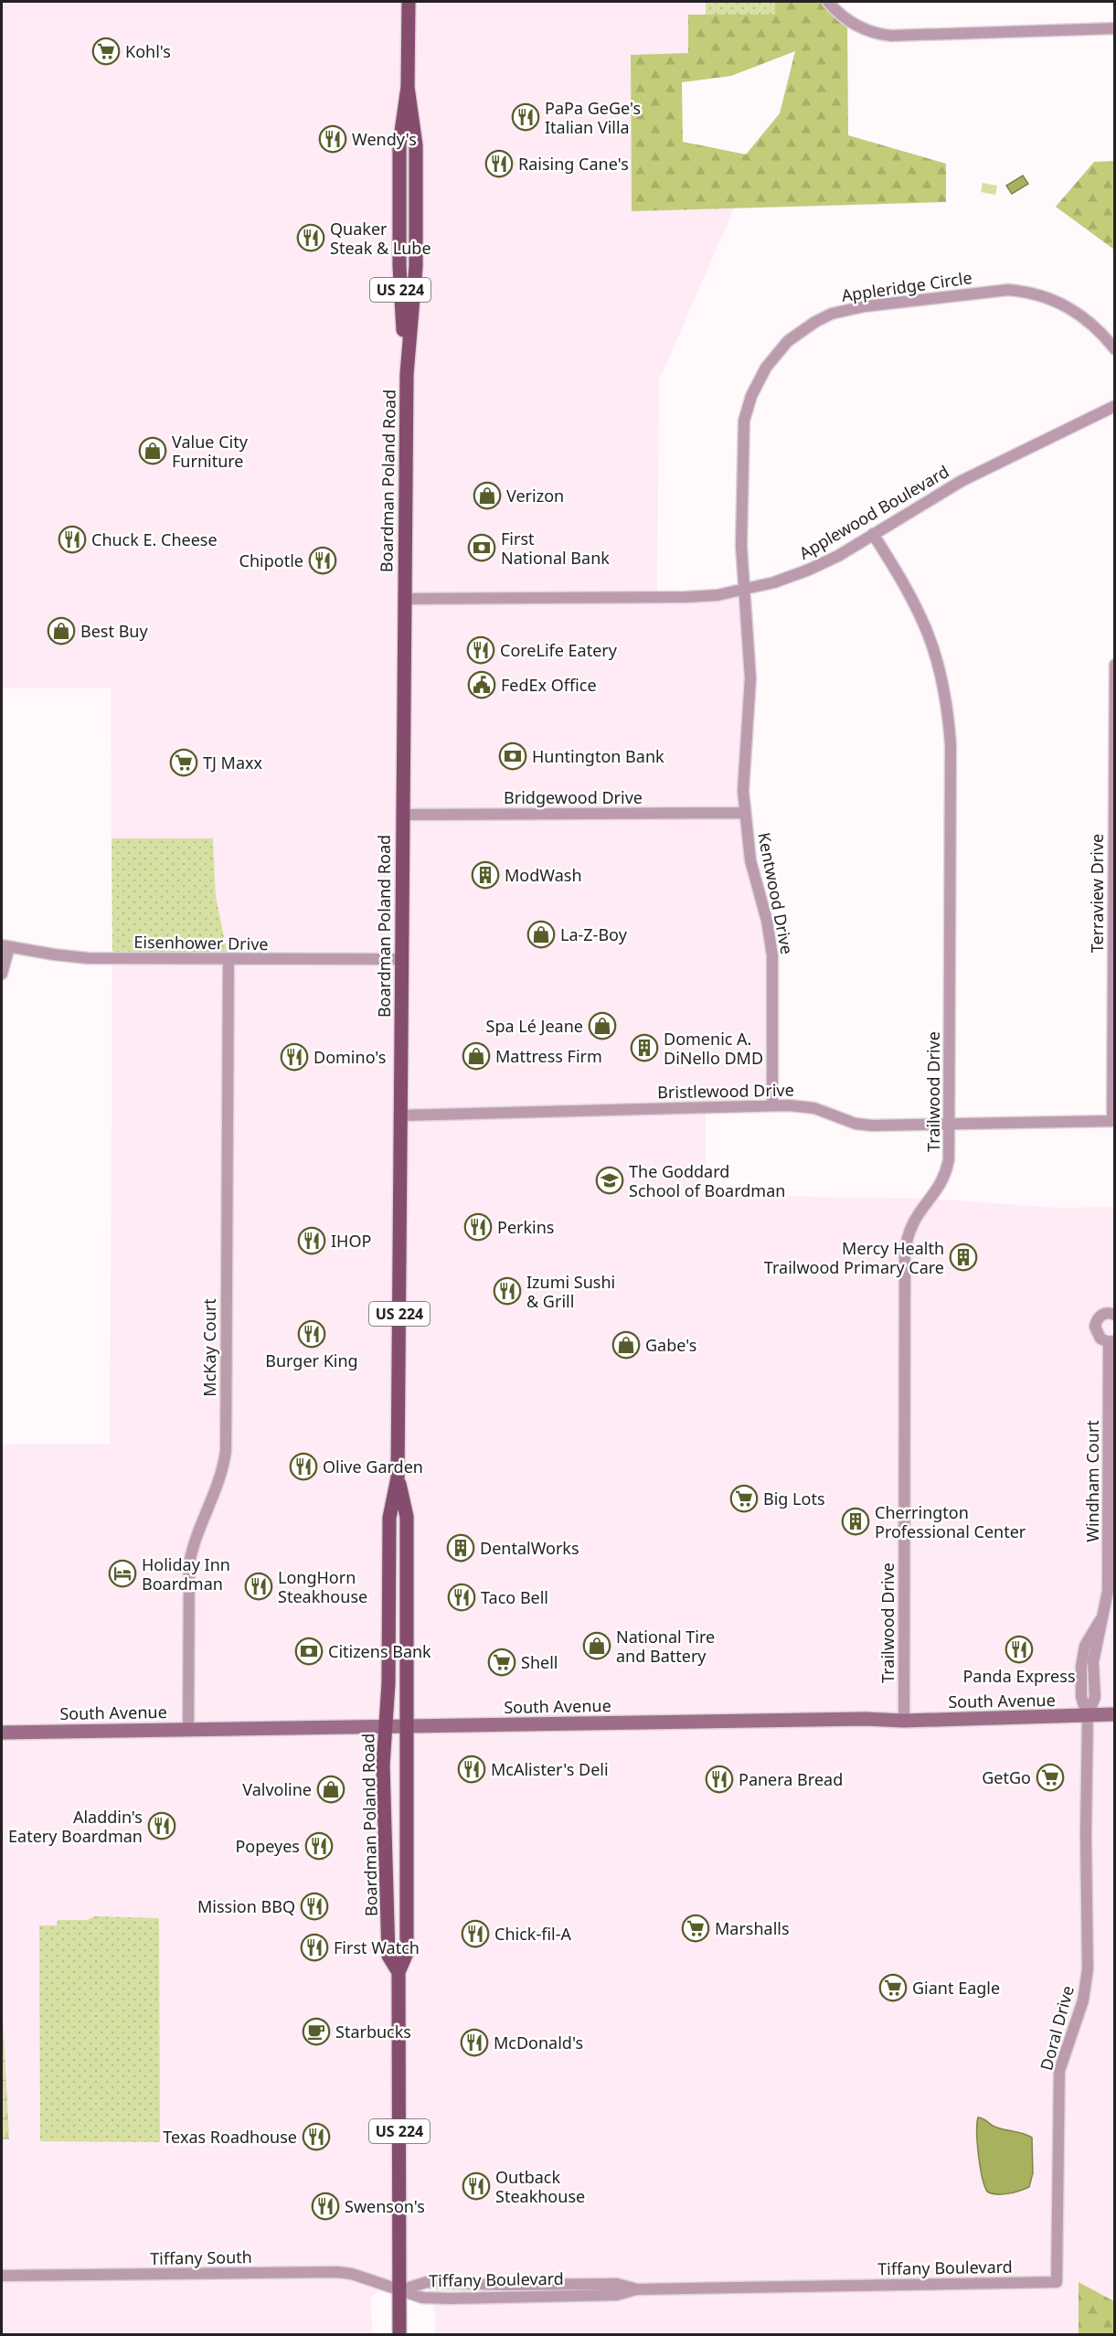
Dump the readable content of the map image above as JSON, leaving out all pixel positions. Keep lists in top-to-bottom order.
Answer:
{
  "streets": {
    "main road": ["US 224", "Boardman Poland Road", "South Avenue"],
    "street": [
      "Appleridge Circle",
      "Applewood Boulevard",
      "Bridgewood Drive",
      "Kentwood Drive",
      "Terraview Drive",
      "Eisenhower Drive",
      "Bristlewood Drive",
      "Trailwood Drive",
      "McKay Court",
      "Windham Court",
      "Doral Drive",
      "Tiffany South",
      "Tiffany Boulevard"
    ]
  },
  "crossings": [
    ["Appleridge Circle", "Applewood Boulevard"],
    ["Appleridge Circle", "Kentwood Drive"],
    ["Boardman Poland Road", "Applewood Boulevard"],
    ["Boardman Poland Road", "Bridgewood Drive"],
    ["Boardman Poland Road", "Eisenhower Drive"],
    ["Boardman Poland Road", "Bristlewood Drive"],
    ["Boardman Poland Road", "South Avenue"],
    ["Boardman Poland Road", "Tiffany South"],
    ["Boardman Poland Road", "Tiffany Boulevard"],
    ["Applewood Boulevard", "Kentwood Drive"],
    ["Applewood Boulevard", "Trailwood Drive"],
    ["Bridgewood Drive", "Kentwood Drive"],
    ["Kentwood Drive", "Bristlewood Drive"],
    ["Terraview Drive", "Bristlewood Drive"],
    ["Eisenhower Drive", "McKay Court"],
    ["Bristlewood Drive", "Trailwood Drive"],
    ["Trailwood Drive", "South Avenue"],
    ["McKay Court", "South Avenue"],
    ["Windham Court", "South Avenue"],
    ["Windham Court", "Doral Drive"],
    ["South Avenue", "Doral Drive"],
    ["Doral Drive", "Tiffany Boulevard"],
    ["Tiffany South", "Tiffany Boulevard"]
  ],
  "places": {
    "supermarket": [
      "Kohl's",
      "TJ Maxx",
      "Big Lots",
      "Shell",
      "GetGo",
      "Marshalls",
      "Giant Eagle"
    ],
    "restaurant": [
      "PaPa GeGe's Italian Villa",
      "Wendy's",
      "Raising Cane's",
      "Quaker Steak & Lube",
      "Chuck E. Cheese",
      "Chipotle",
      "CoreLife Eatery",
      "Domino's",
      "Perkins",
      "IHOP",
      "Izumi Sushi & Grill",
      "Burger King",
      "Olive Garden",
      "LongHorn Steakhouse",
      "Taco Bell",
      "Panda Express",
      "McAlister's Deli",
      "Panera Bread",
      "Aladdin's Eatery Boardman",
      "Popeyes",
      "Mission BBQ",
      "Chick-fil-A",
      "First Watch",
      "McDonald's",
      "Texas Roadhouse",
      "Outback Steakhouse",
      "Swenson's"
    ],
    "shop": [
      "Value City Furniture",
      "Verizon",
      "Best Buy",
      "La-Z-Boy",
      "Spa Lé Jeane",
      "Mattress Firm",
      "Gabe's",
      "National Tire and Battery",
      "Valvoline"
    ],
    "bank": ["First National Bank", "Huntington Bank", "Citizens Bank"],
    "public building": ["FedEx Office"],
    "building": [
      "ModWash",
      "Domenic A. DiNello DMD",
      "Mercy Health Trailwood Primary Care",
      "Cherrington Professional Center",
      "DentalWorks"
    ],
    "school or university": ["The Goddard School of Boardman"],
    "hotel": ["Holiday Inn Boardman"],
    "cafe": ["Starbucks"]
  }
}
